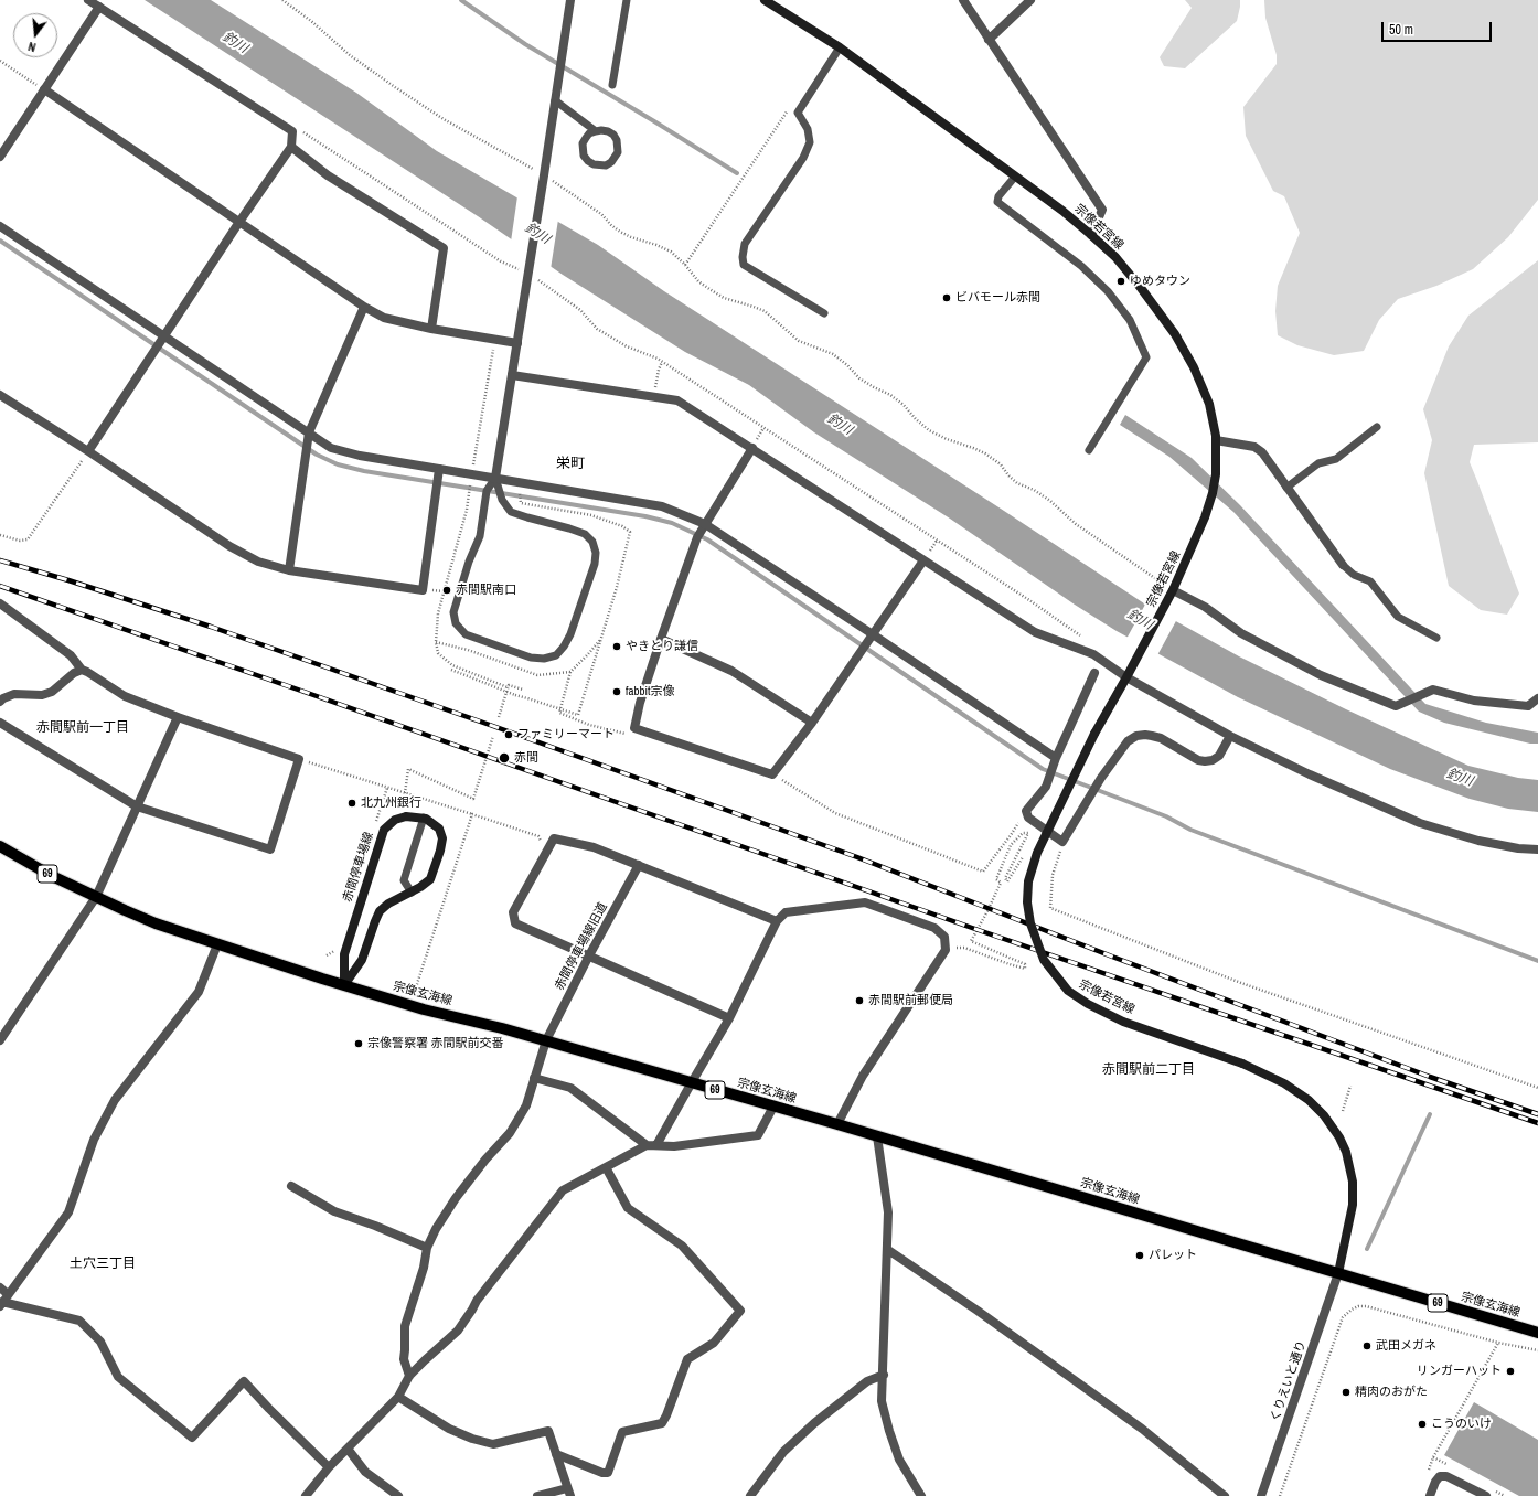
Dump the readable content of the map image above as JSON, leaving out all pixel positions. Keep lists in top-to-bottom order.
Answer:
{
  "streets": {
    "main road": [
      "宗像若宮線",
      "赤間停車場線",
      "69",
      "宗像玄海線"
    ],
    "street": ["赤間停車場線旧道", "くりえいと通り"]
  },
  "crossings": [
    ["宗像若宮線", "宗像玄海線"],
    ["宗像若宮線", "くりえいと通り"],
    ["赤間停車場線", "宗像玄海線"],
    ["赤間停車場線旧道", "宗像玄海線"],
    ["宗像玄海線", "くりえいと通り"]
  ],
  "districts": [
    "栄町",
    "赤間駅前一丁目",
    "赤間駅前二丁目",
    "土穴三丁目"
  ],
  "water": ["釣川"],
  "places": [
    "ゆめタウン",
    "ビバモール赤間",
    "赤間駅南口",
    "やきとり謙信",
    "fabbit宗像",
    "ファミリーマート",
    "赤間",
    "北九州銀行",
    "赤間駅前郵便局",
    "宗像警察署 赤間駅前交番",
    "パレット",
    "武田メガネ",
    "リンガーハット",
    "精肉のおがた",
    "こうのいけ"
  ],
  "scale_bar": "50 m",
  "north": "bottom"
}
